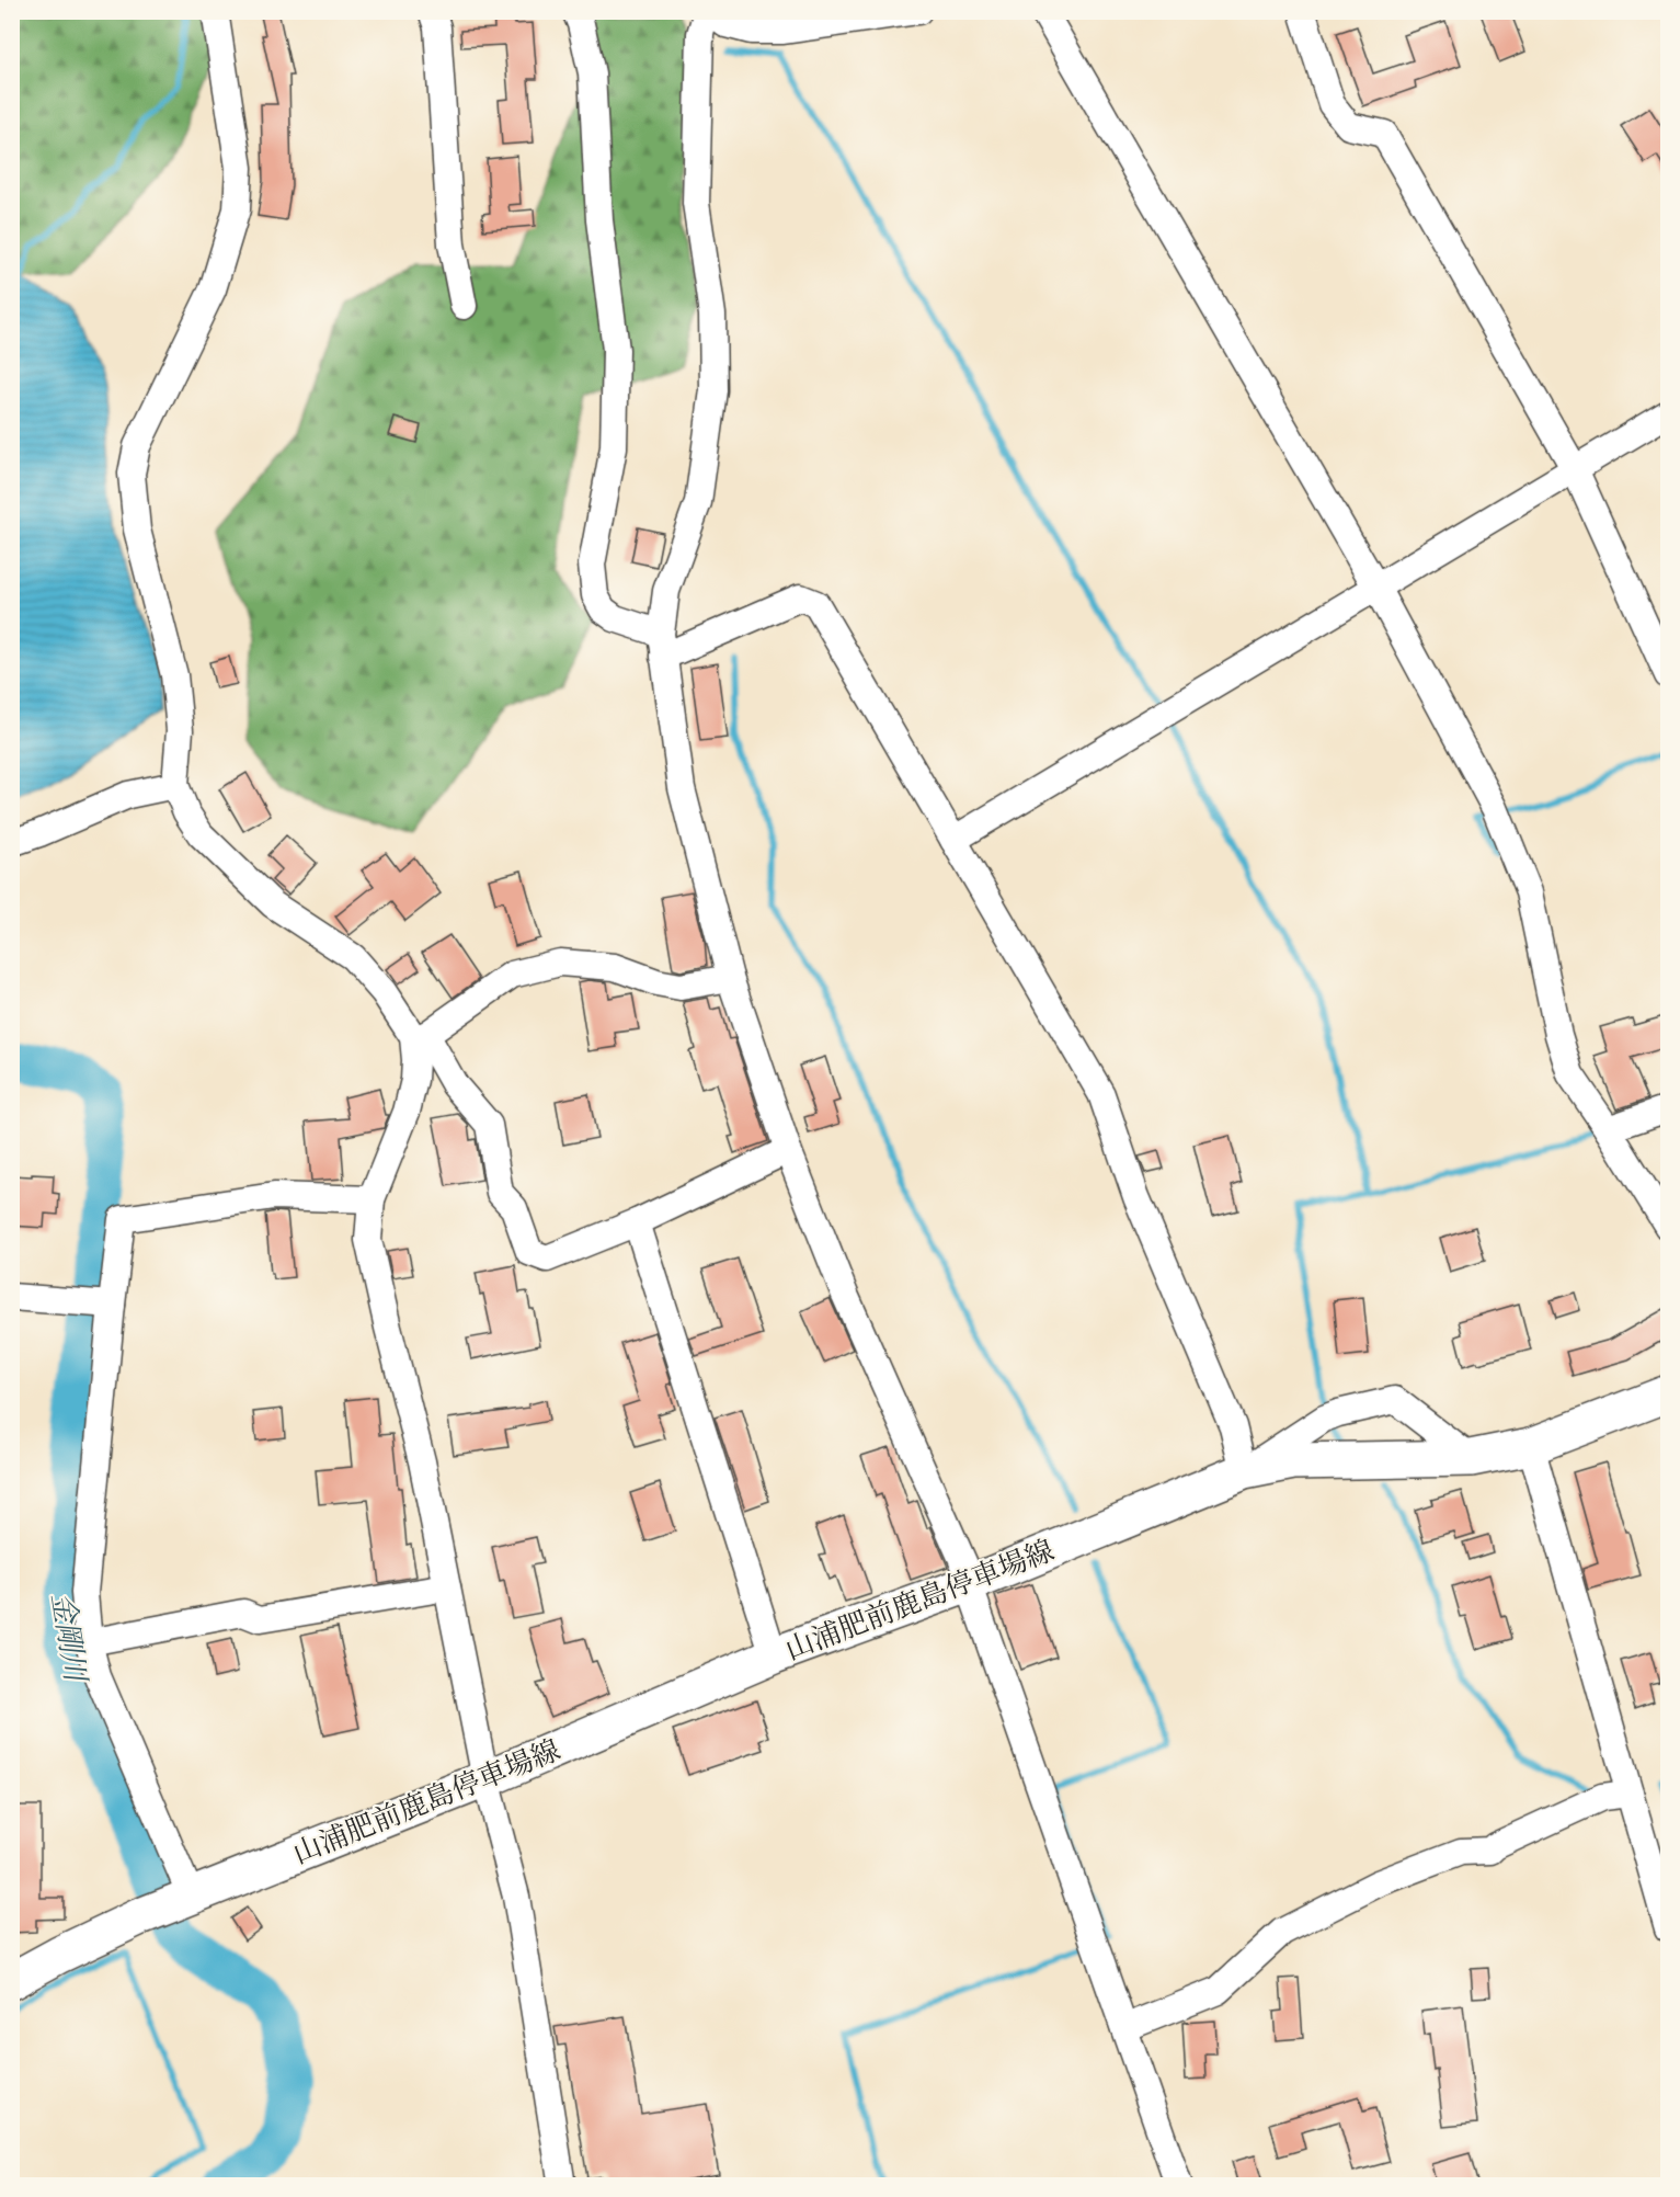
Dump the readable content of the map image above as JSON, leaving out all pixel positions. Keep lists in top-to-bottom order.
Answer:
{
  "streets": {
    "main road": ["山浦肥前鹿島停車場線"]
  },
  "water": ["金剛川"]
}
